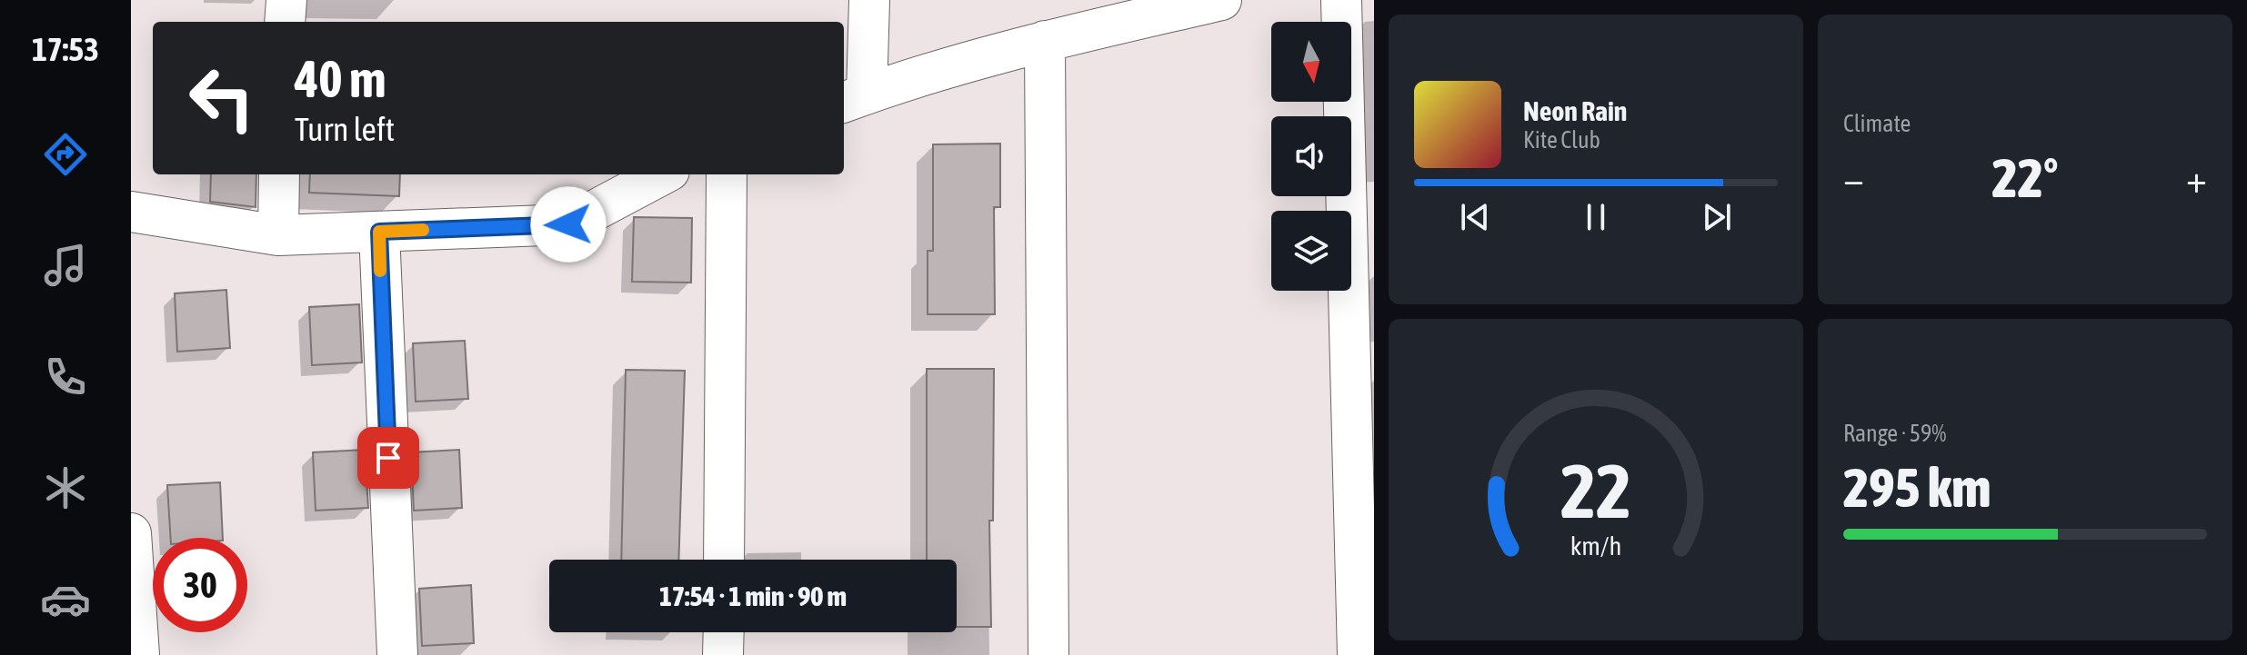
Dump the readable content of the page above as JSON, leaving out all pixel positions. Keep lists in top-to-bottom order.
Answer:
{
  "north": "bottom",
  "page": {
    "tabs": "17:53",
    "tile": [
      "Climate",
      ["Range · 59%", "295 km"]
    ],
    "turn": ["40 m", "Turn left"],
    "song": ["Neon Rain", "Kite Club"],
    "heat": ["−", "22°", "+"],
    "limit": "30",
    "trip": "17:54 · 1 min · 90 m",
    "gauge": ["22", "km/h"]
  }
}
